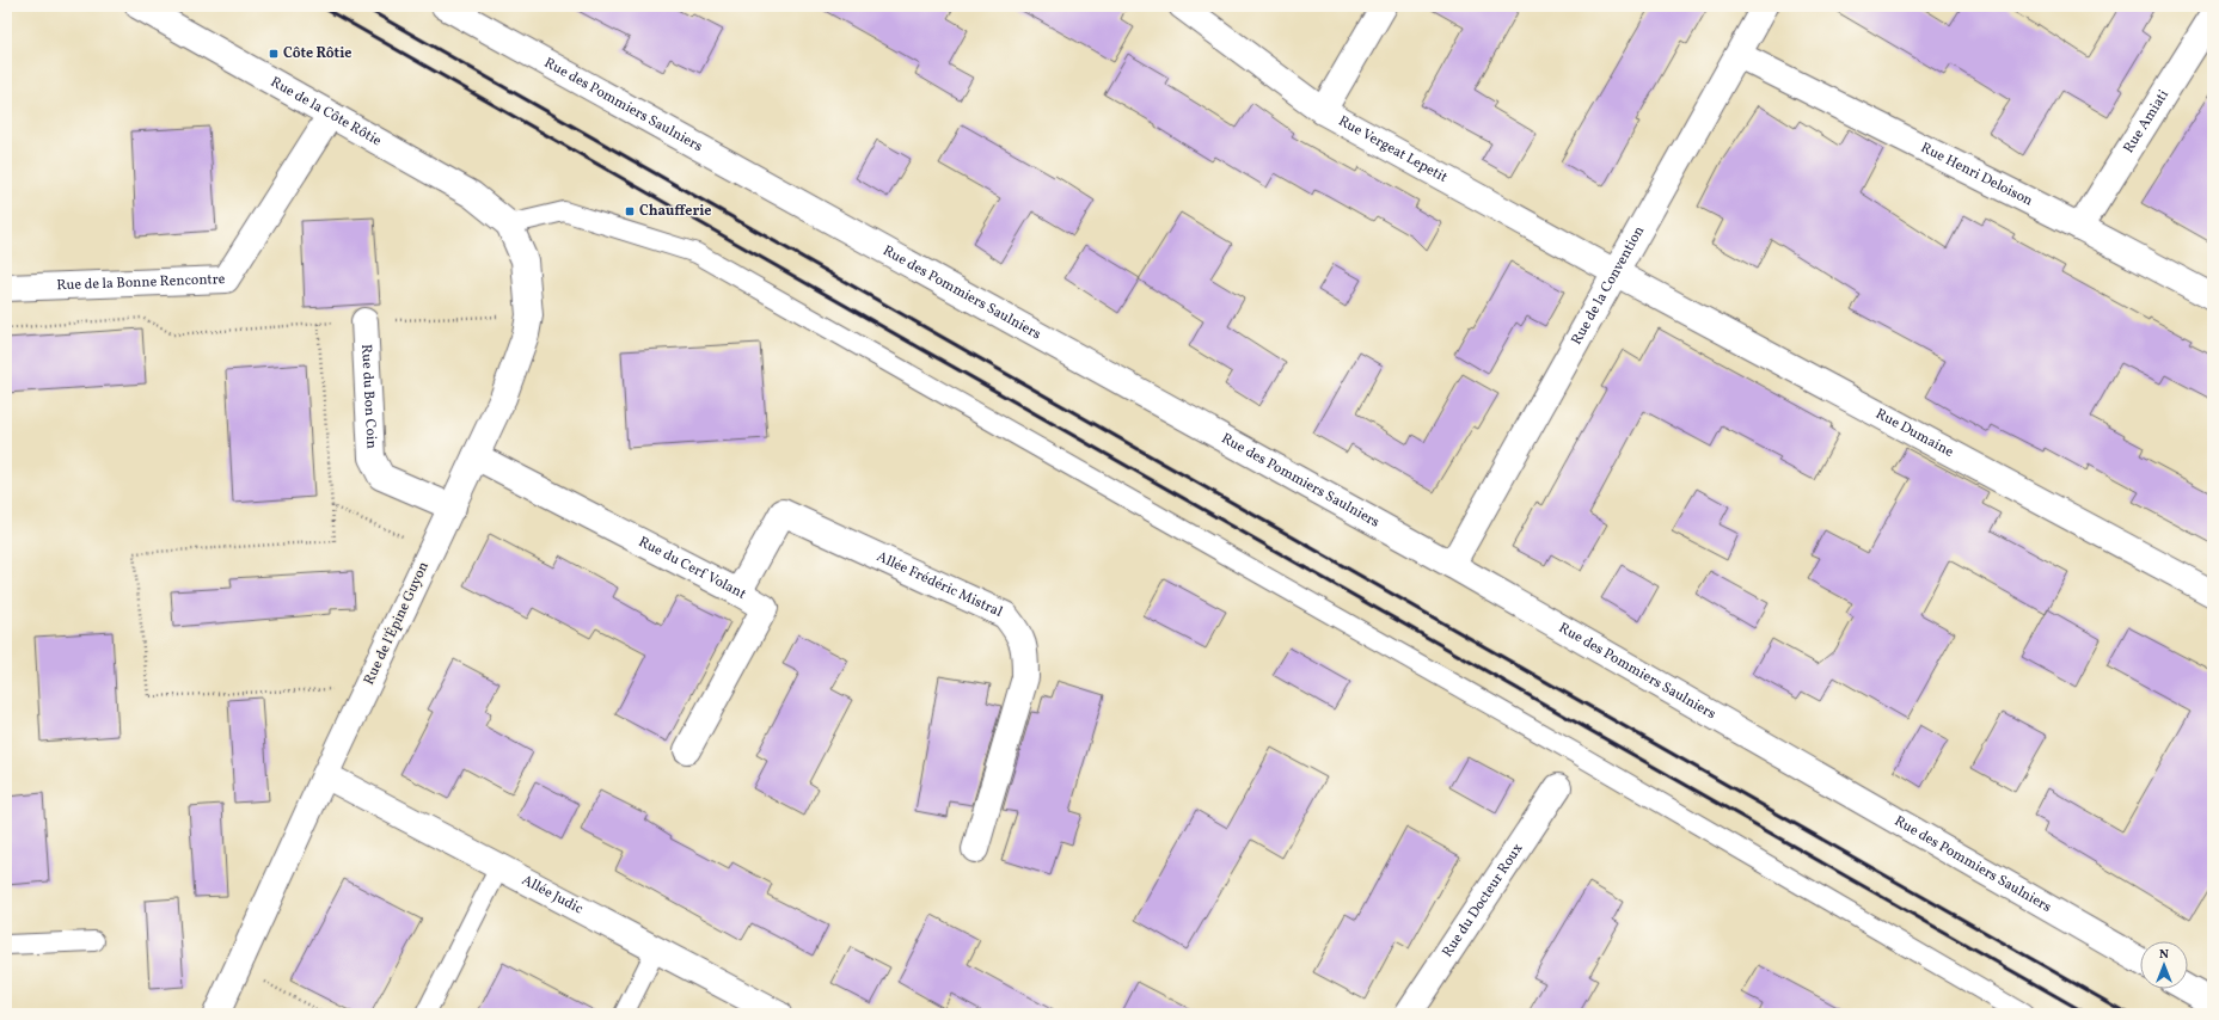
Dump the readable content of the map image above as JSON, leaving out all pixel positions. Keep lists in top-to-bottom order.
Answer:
{
  "streets": {
    "street": [
      "Rue des Pommiers Saulniers",
      "Rue de la Côte Rôtie",
      "Rue Amiati",
      "Rue Vergeat Lepetit",
      "Rue Henri Deloison",
      "Rue de la Bonne Rencontre",
      "Rue de la Convention",
      "Rue du Bon Coin",
      "Rue Dumaine",
      "Rue du Cerf Volant",
      "Allée Frédéric Mistral",
      "Rue de l'Épine Guyon",
      "Allée Judic",
      "Rue du Docteur Roux"
    ]
  },
  "crossings": [
    ["Rue des Pommiers Saulniers", "Rue de la Convention"],
    ["Rue de la Côte Rôtie", "Rue de la Bonne Rencontre"],
    ["Rue de la Côte Rôtie", "Rue de l'Épine Guyon"],
    ["Rue Amiati", "Rue Henri Deloison"],
    ["Rue Vergeat Lepetit", "Rue de la Convention"],
    ["Rue Vergeat Lepetit", "Rue Dumaine"],
    ["Rue Henri Deloison", "Rue de la Convention"],
    ["Rue de la Convention", "Rue Dumaine"],
    ["Rue du Bon Coin", "Rue de l'Épine Guyon"],
    ["Rue du Cerf Volant", "Allée Frédéric Mistral"],
    ["Rue du Cerf Volant", "Rue de l'Épine Guyon"],
    ["Rue de l'Épine Guyon", "Allée Judic"]
  ],
  "places": {
    "transit": ["Côte Rôtie", "Chaufferie"]
  },
  "north": "top"
}
